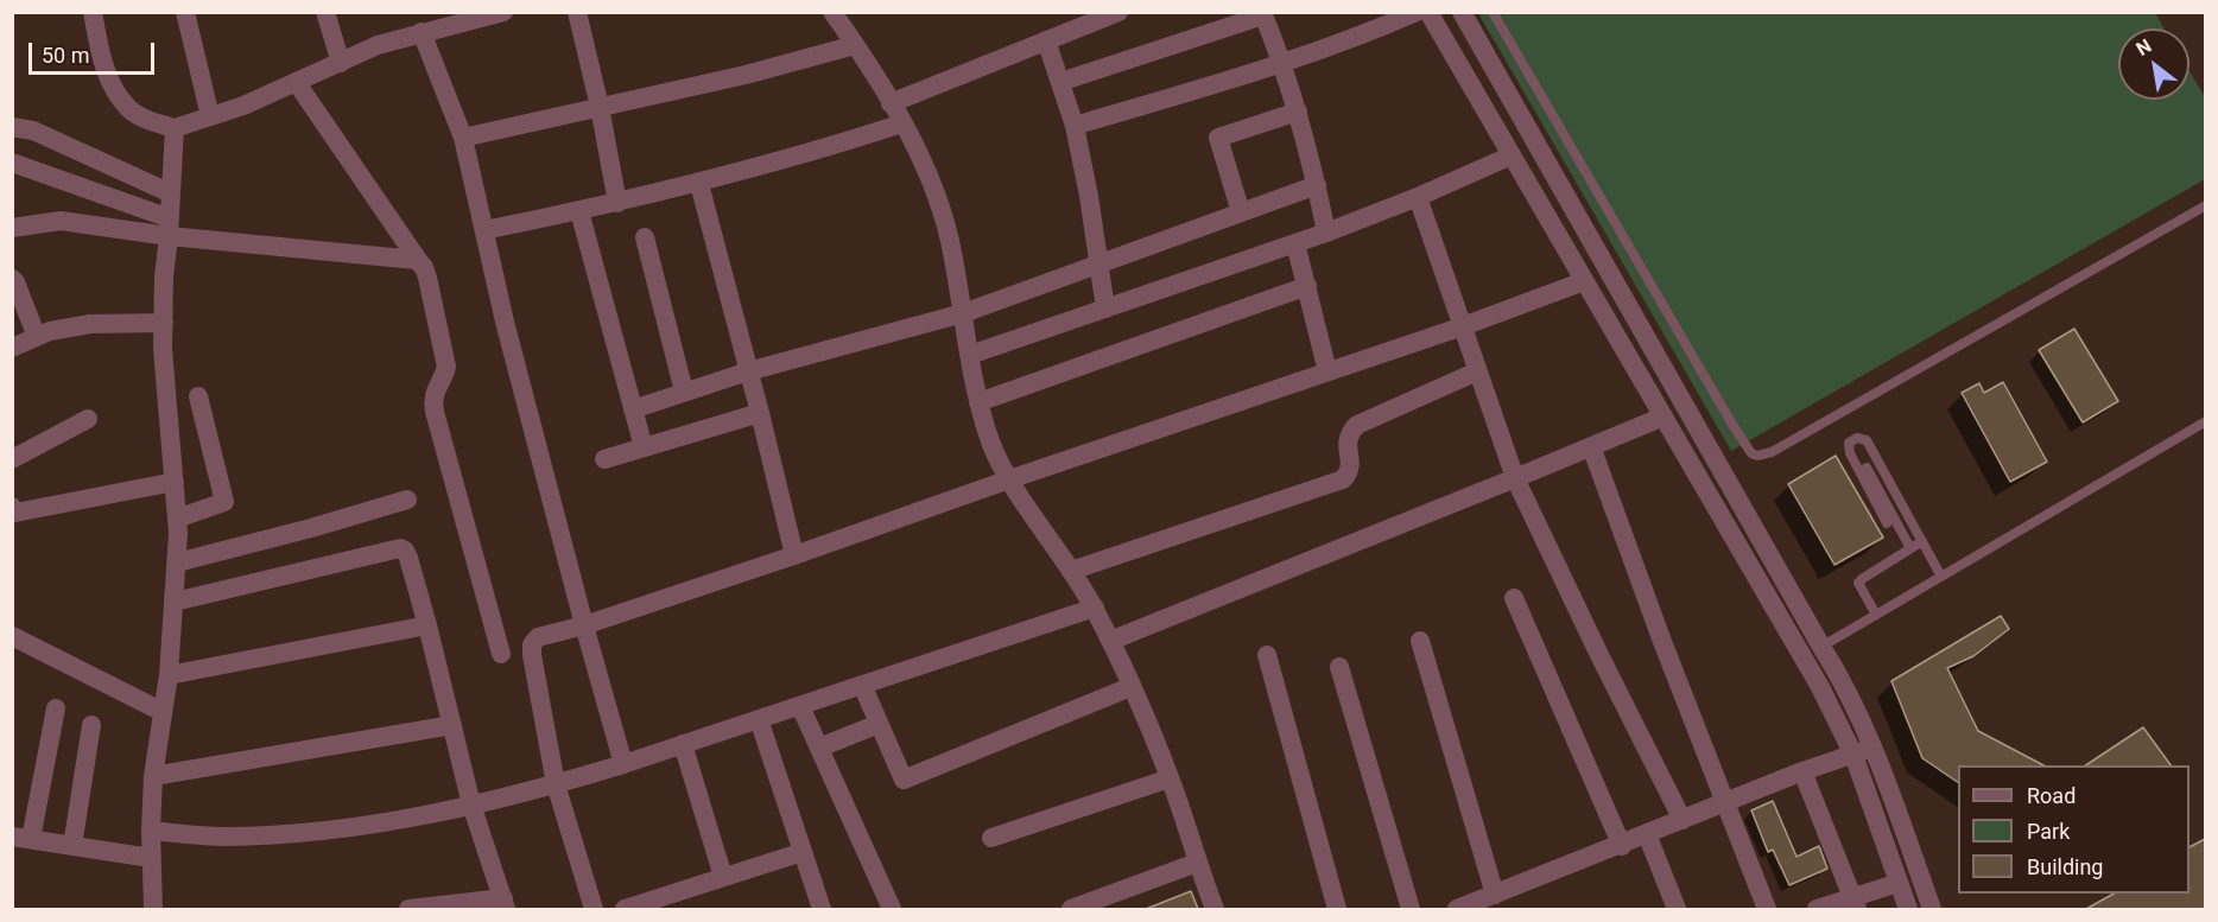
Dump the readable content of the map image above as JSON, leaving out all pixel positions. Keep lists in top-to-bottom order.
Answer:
{
  "legend": ["Road", "Park", "Building"],
  "scale_bar": "50 m",
  "north": "top left"
}
